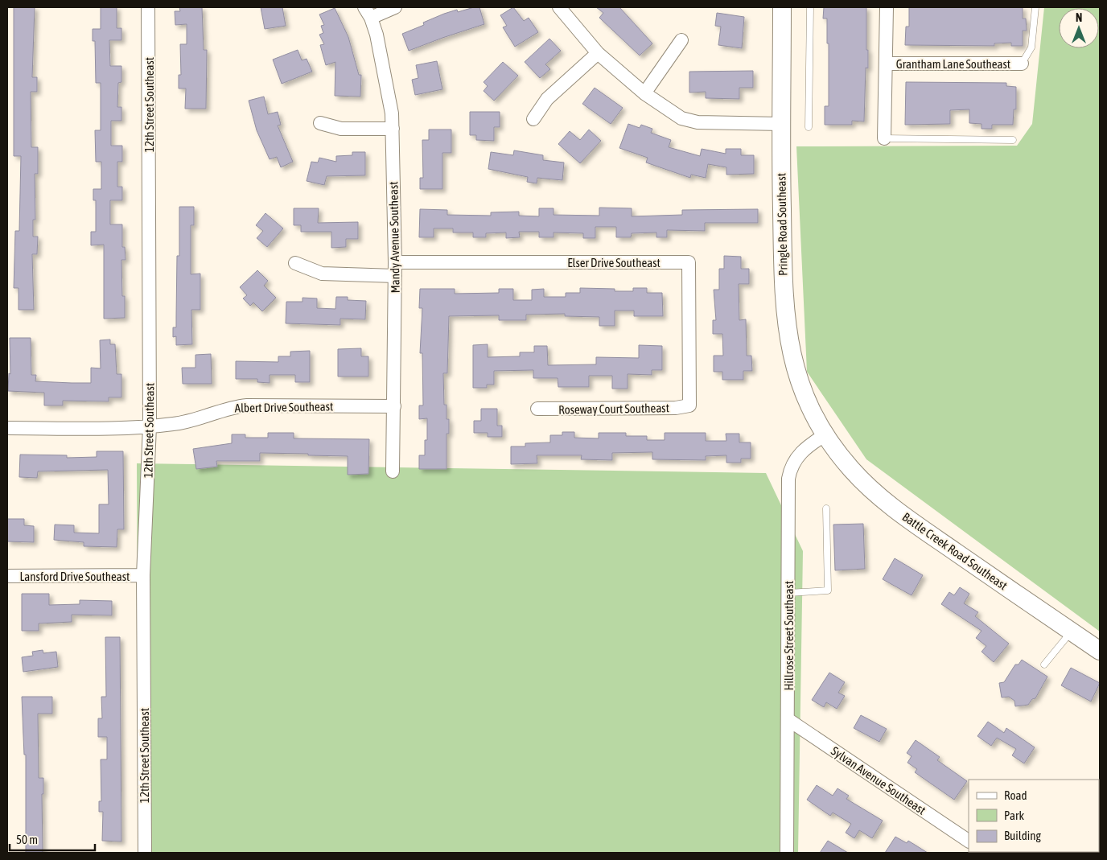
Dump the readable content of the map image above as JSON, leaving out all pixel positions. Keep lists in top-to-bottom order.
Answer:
{
  "streets": {
    "main road": ["Pringle Road Southeast", "Battle Creek Road Southeast"],
    "street": [
      "Grantham Lane Southeast",
      "12th Street Southeast",
      "Mandy Avenue Southeast",
      "Elser Drive Southeast",
      "Albert Drive Southeast",
      "Roseway Court Southeast",
      "Lansford Drive Southeast",
      "Hillrose Street Southeast",
      "Sylvan Avenue Southeast"
    ]
  },
  "crossings": [
    ["12th Street Southeast", "Albert Drive Southeast"],
    ["12th Street Southeast", "Lansford Drive Southeast"],
    ["Pringle Road Southeast", "Battle Creek Road Southeast"],
    ["Pringle Road Southeast", "Hillrose Street Southeast"],
    ["Mandy Avenue Southeast", "Elser Drive Southeast"],
    ["Mandy Avenue Southeast", "Albert Drive Southeast"],
    ["Elser Drive Southeast", "Roseway Court Southeast"],
    ["Battle Creek Road Southeast", "Hillrose Street Southeast"],
    ["Hillrose Street Southeast", "Sylvan Avenue Southeast"]
  ],
  "legend": ["Road", "Park", "Building"],
  "scale_bar": "50 m",
  "north": "top"
}
